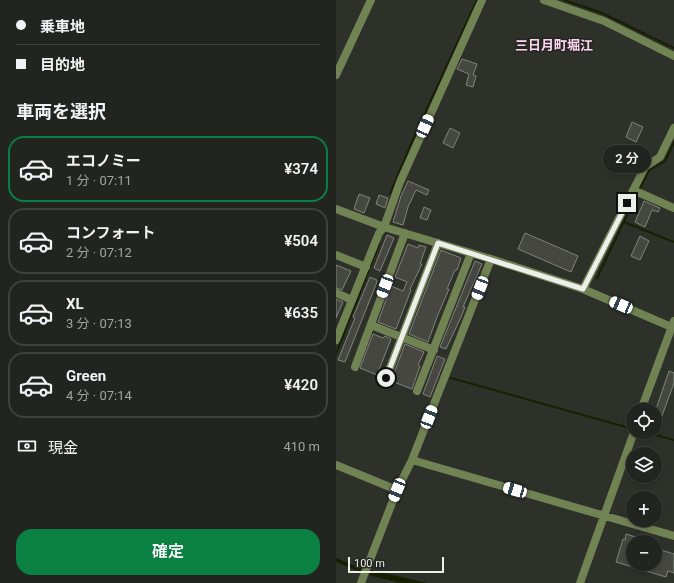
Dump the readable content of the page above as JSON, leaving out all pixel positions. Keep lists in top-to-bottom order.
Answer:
{
  "districts": ["三日月町堀江"],
  "scale_bar": "100 m",
  "page": {
    "banner": ["乗車地", "目的地"],
    "heading": "車両を選択",
    "list": [
      {
        "name": "エコノミー",
        "note": "1 分 · 07:11",
        "value": "¥374"
      },
      {
        "name": "コンフォート",
        "note": "2 分 · 07:12",
        "value": "¥504"
      },
      {
        "name": "XL",
        "note": "3 分 · 07:13",
        "value": "¥635"
      },
      {
        "name": "Green",
        "note": "4 分 · 07:14",
        "value": "¥420"
      }
    ],
    "bubble": "2 分",
    "map_buttons": ["+", "−"],
    "pay": ["現金", "410 m"],
    "buttons": "確定",
    "scale": "100 m"
  }
}
